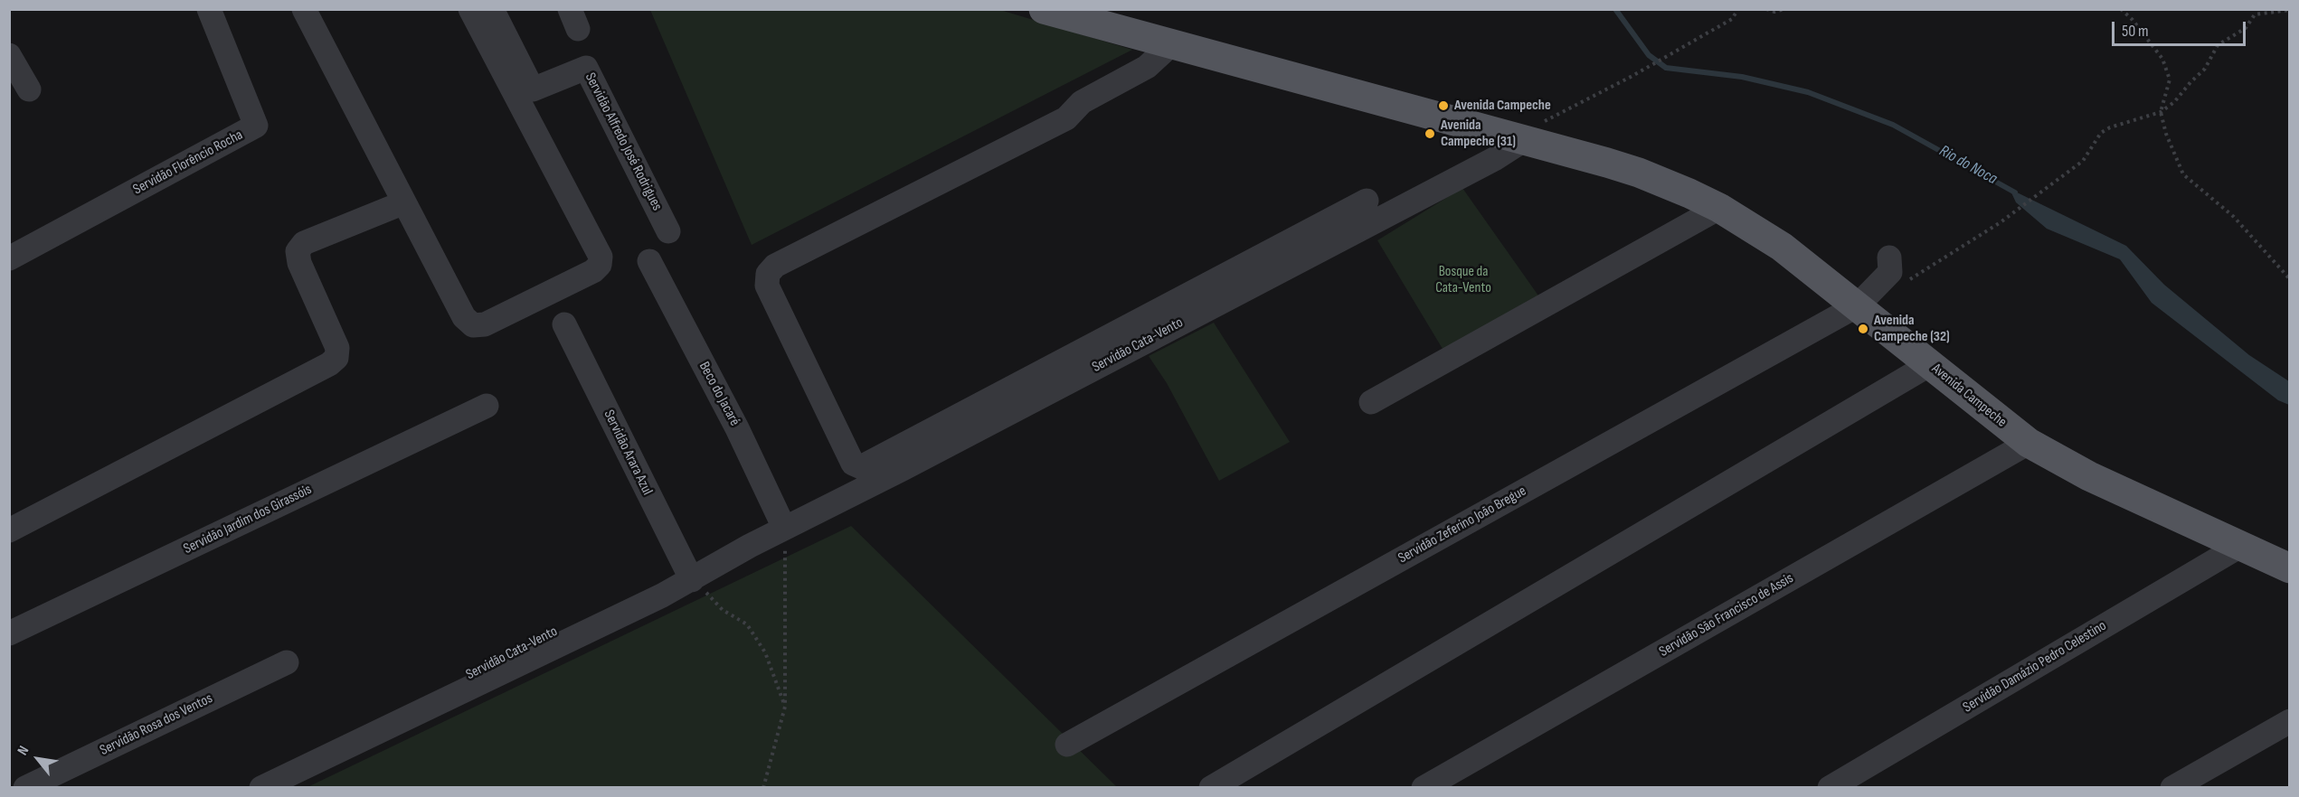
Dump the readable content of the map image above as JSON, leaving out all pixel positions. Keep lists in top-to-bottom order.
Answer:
{
  "streets": {
    "main road": ["Avenida Campeche"],
    "street": [
      "Servidão Alfredo José Rodrigues",
      "Servidão Florêncio Rocha",
      "Servidão Cata-Vento",
      "Beco do Jacaré",
      "Servidão Arara Azul",
      "Servidão Jardim dos Girassóis",
      "Servidão Zeferino João Bregue",
      "Servidão São Francisco de Assis",
      "Servidão Damázio Pedro Celestino",
      "Servidão Rosa dos Ventos"
    ]
  },
  "crossings": [
    ["Servidão Cata-Vento", "Beco do Jacaré"],
    ["Servidão Cata-Vento", "Avenida Campeche"],
    ["Servidão Cata-Vento", "Servidão Arara Azul"],
    ["Avenida Campeche", "Servidão Zeferino João Bregue"],
    ["Avenida Campeche", "Servidão São Francisco de Assis"],
    ["Avenida Campeche", "Servidão Damázio Pedro Celestino"]
  ],
  "water": ["Rio do Noca"],
  "parks": ["Bosque da Cata-Vento"],
  "places": ["Avenida Campeche", "Avenida Campeche (31)", "Avenida Campeche (32)"],
  "scale_bar": "50 m",
  "north": "top left"
}
